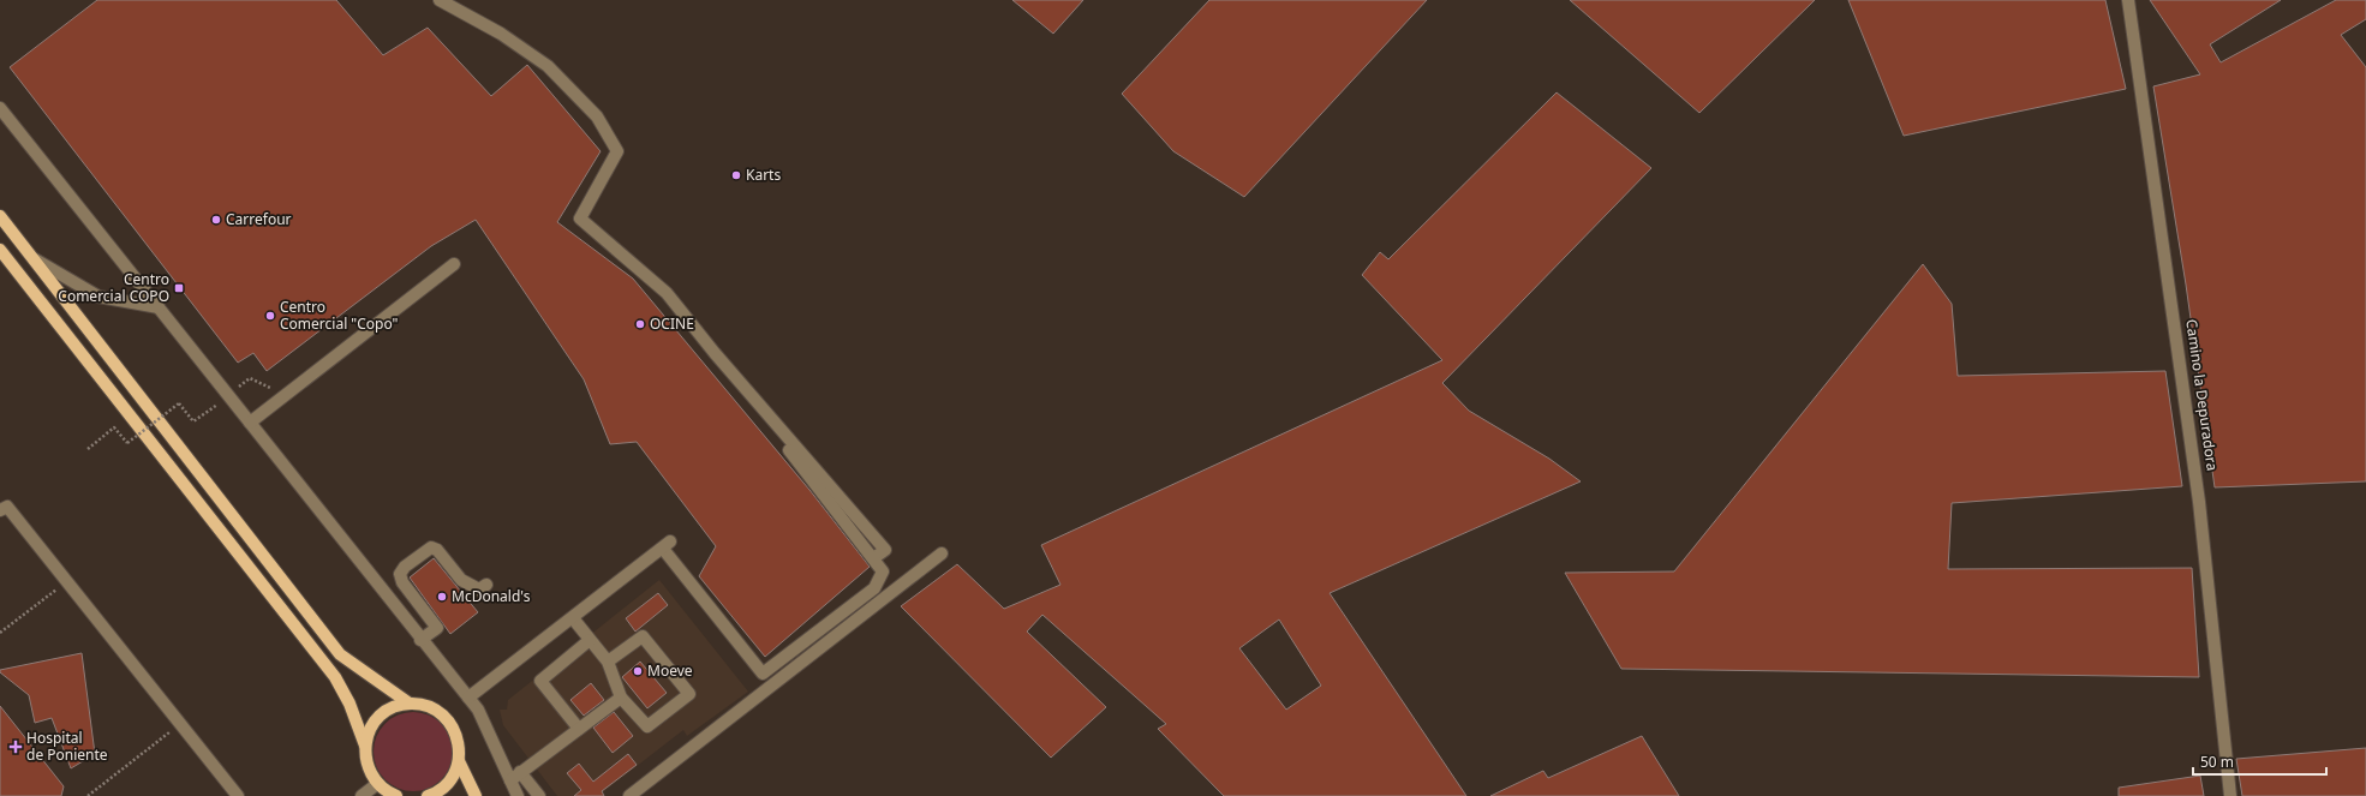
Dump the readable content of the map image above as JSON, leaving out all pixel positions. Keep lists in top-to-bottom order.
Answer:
{
  "streets": {
    "street": ["Camino la Depuradora"]
  },
  "places": {
    "other": [
      "Karts",
      "Carrefour",
      "Centro Comercial \"Copo\"",
      "OCINE",
      "McDonald's",
      "Moeve"
    ],
    "transit": ["Centro Comercial COPO"],
    "health": ["Hospital de Poniente"]
  },
  "scale_bar": "50 m"
}
